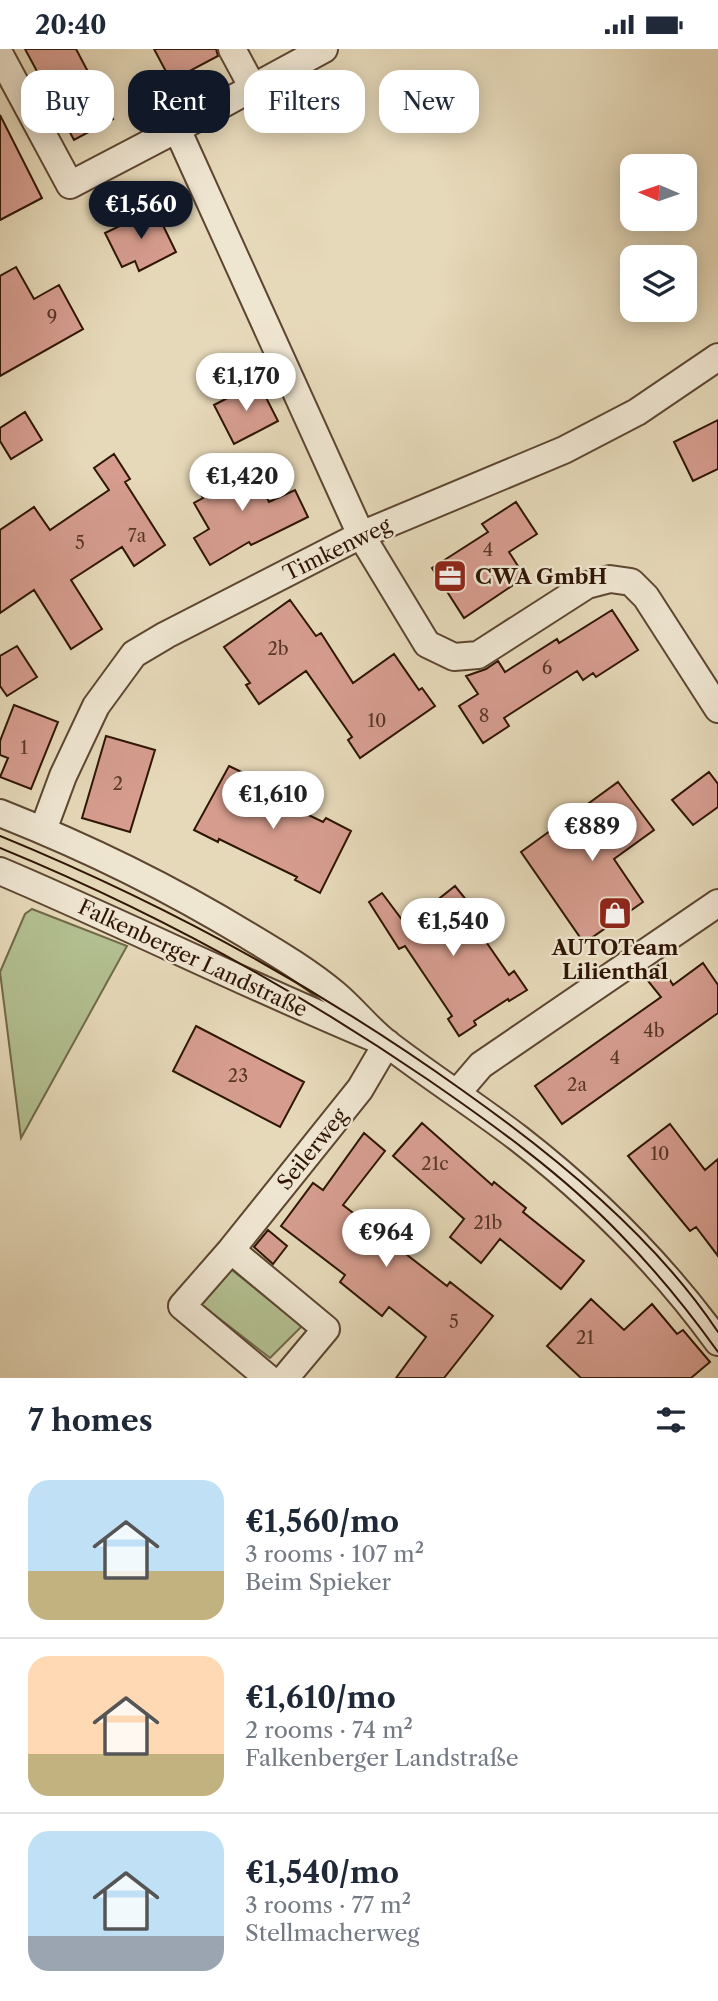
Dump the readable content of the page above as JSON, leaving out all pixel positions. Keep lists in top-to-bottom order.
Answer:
{
  "streets": {
    "street": ["Timkenweg", "Falkenberger Landstraße", "Seilerweg"]
  },
  "crossings": [
    ["Timkenweg", "Falkenberger Landstraße"],
    ["Falkenberger Landstraße", "Seilerweg"]
  ],
  "places": {
    "office": ["CWA GmbH"],
    "shop": ["AUTOTeam Lilienthal"]
  },
  "house_numbers": [
    "9",
    "7a",
    "5",
    "4",
    "2b",
    "6",
    "8",
    "10",
    "1",
    "2",
    "4b",
    "4",
    "23",
    "2a",
    "10",
    "21c",
    "21b",
    "5",
    "21"
  ],
  "north": "left",
  "page": {
    "status": "20:40",
    "chip": [
      "Buy",
      "Rent",
      "Filters",
      "New"
    ],
    "price": [
      "€1,560",
      "€1,170",
      "€1,420",
      "€1,610",
      "€889",
      "€1,540",
      "€964"
    ],
    "heading": "7 homes",
    "list": [
      {
        "name": "€1,560/mo",
        "note": "3 rooms · 107 m² · Beim Spieker"
      },
      {
        "name": "€1,610/mo",
        "note": "2 rooms · 74 m² · Falkenberger Landstraße"
      },
      {
        "name": "€1,540/mo",
        "note": "3 rooms · 77 m² · Stellmacherweg"
      }
    ]
  }
}
